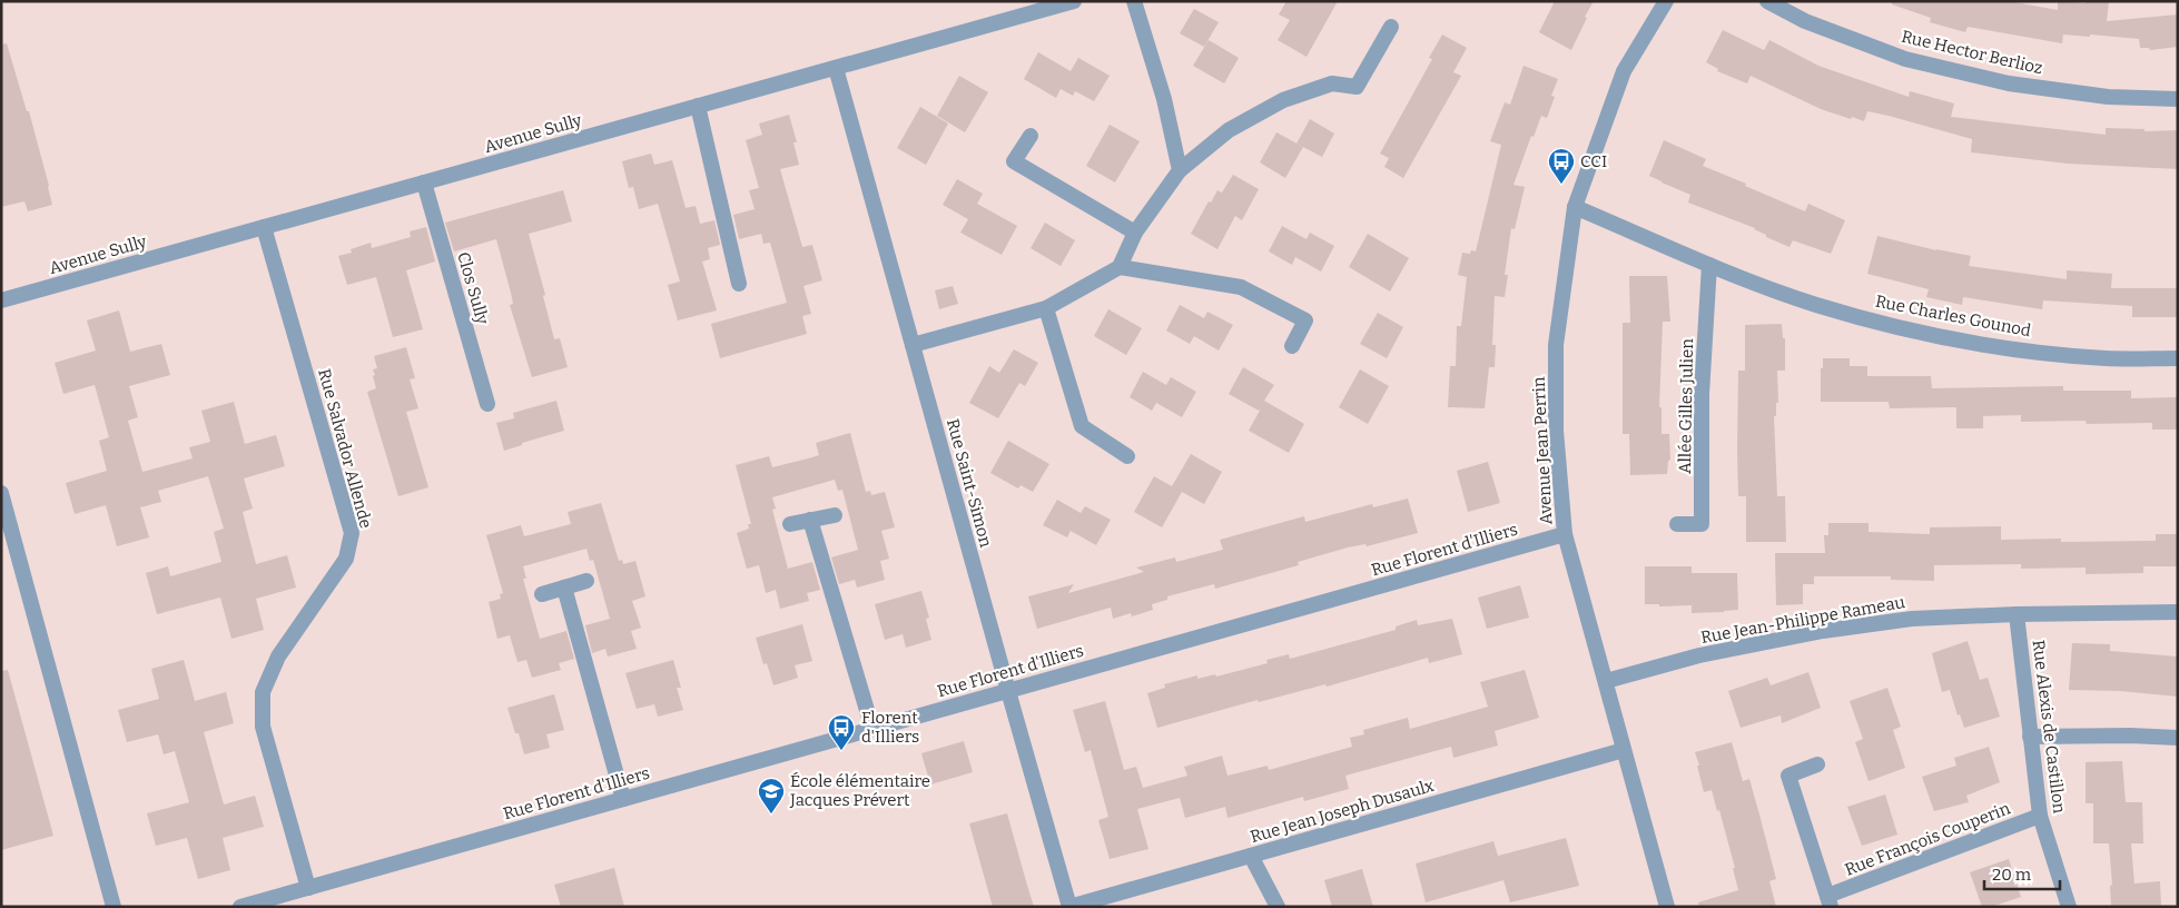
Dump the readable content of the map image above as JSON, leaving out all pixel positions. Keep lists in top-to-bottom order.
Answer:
{
  "streets": {
    "street": [
      "Rue Hector Berlioz",
      "Avenue Sully",
      "Clos Sully",
      "Rue Charles Gounod",
      "Allée Gilles Julien",
      "Rue Salvador Allende",
      "Avenue Jean Perrin",
      "Rue Saint-Simon",
      "Rue Florent d'Illiers",
      "Rue Jean-Philippe Rameau",
      "Rue Alexis de Castillon",
      "Rue Jean Joseph Dusaulx",
      "Rue François Couperin"
    ]
  },
  "crossings": [
    ["Avenue Sully", "Clos Sully"],
    ["Avenue Sully", "Rue Salvador Allende"],
    ["Avenue Sully", "Rue Saint-Simon"],
    ["Rue Charles Gounod", "Allée Gilles Julien"],
    ["Rue Charles Gounod", "Avenue Jean Perrin"],
    ["Rue Salvador Allende", "Rue Florent d'Illiers"],
    ["Avenue Jean Perrin", "Rue Florent d'Illiers"],
    ["Avenue Jean Perrin", "Rue Jean-Philippe Rameau"],
    ["Avenue Jean Perrin", "Rue Jean Joseph Dusaulx"],
    ["Rue Saint-Simon", "Rue Florent d'Illiers"],
    ["Rue Saint-Simon", "Rue Jean Joseph Dusaulx"],
    ["Rue Jean-Philippe Rameau", "Rue Alexis de Castillon"],
    ["Rue Alexis de Castillon", "Rue François Couperin"]
  ],
  "places": {
    "bus stop": ["CCI", "Florent d'Illiers"],
    "school or university": ["École élémentaire Jacques Prévert"]
  },
  "scale_bar": "20 m"
}
